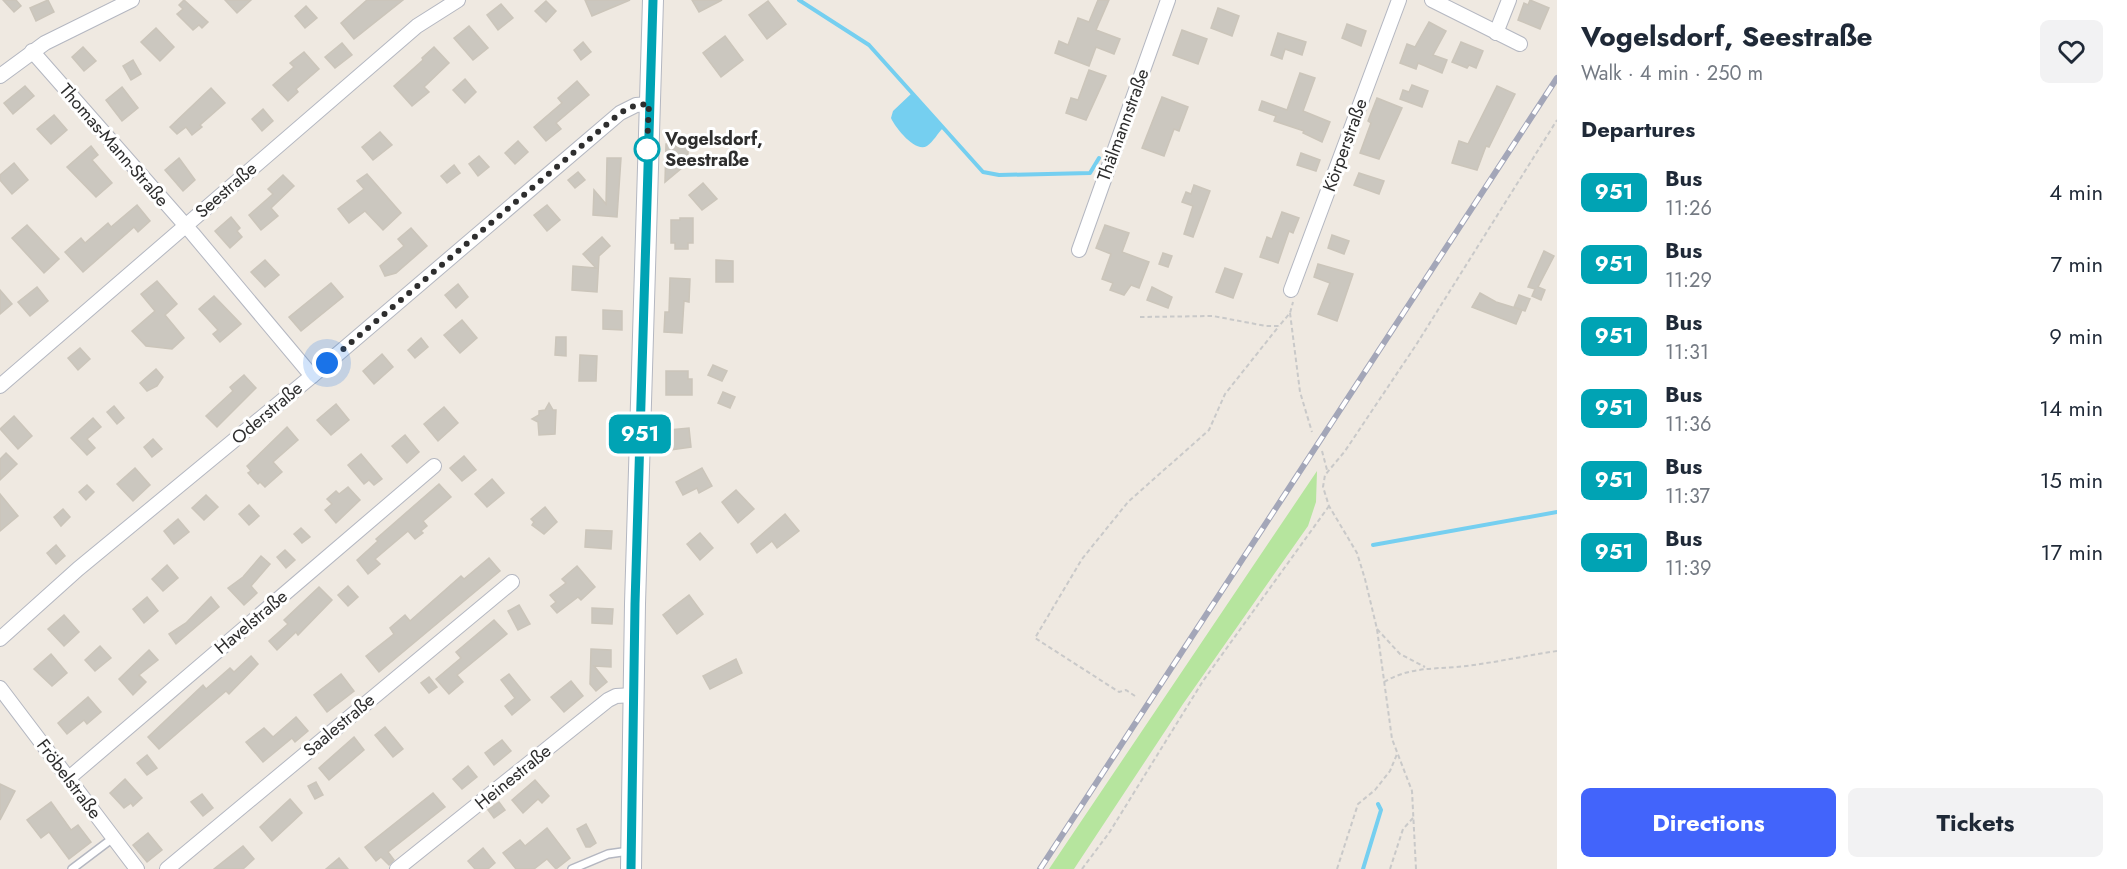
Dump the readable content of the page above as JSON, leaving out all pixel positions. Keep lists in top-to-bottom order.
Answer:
{
  "streets": {
    "street": [
      "Thälmannstraße",
      "Thomas-Mann-Straße",
      "Körperstraße",
      "Seestraße",
      "Oderstraße",
      "Havelstraße",
      "Saalestraße",
      "Heinestraße",
      "Fröbelstraße"
    ]
  },
  "crossings": [
    ["Thomas-Mann-Straße", "Seestraße"],
    ["Thomas-Mann-Straße", "Oderstraße"],
    ["Havelstraße", "Fröbelstraße"]
  ],
  "places": ["Vogelsdorf, Seestraße"],
  "lines": ["bus line 951"],
  "page": {
    "on_map": "951",
    "heading": [
      ["Vogelsdorf, Seestraße", "Walk · 4 min · 250 m"],
      "Departures"
    ],
    "list": [
      {
        "mark": "951",
        "name": "Bus",
        "note": "11:26",
        "value": "4 min"
      },
      {
        "mark": "951",
        "name": "Bus",
        "note": "11:29",
        "value": "7 min"
      },
      {
        "mark": "951",
        "name": "Bus",
        "note": "11:31",
        "value": "9 min"
      },
      {
        "mark": "951",
        "name": "Bus",
        "note": "11:36",
        "value": "14 min"
      },
      {
        "mark": "951",
        "name": "Bus",
        "note": "11:37",
        "value": "15 min"
      },
      {
        "mark": "951",
        "name": "Bus",
        "note": "11:39",
        "value": "17 min"
      }
    ],
    "buttons": ["Directions", "Tickets"]
  }
}
